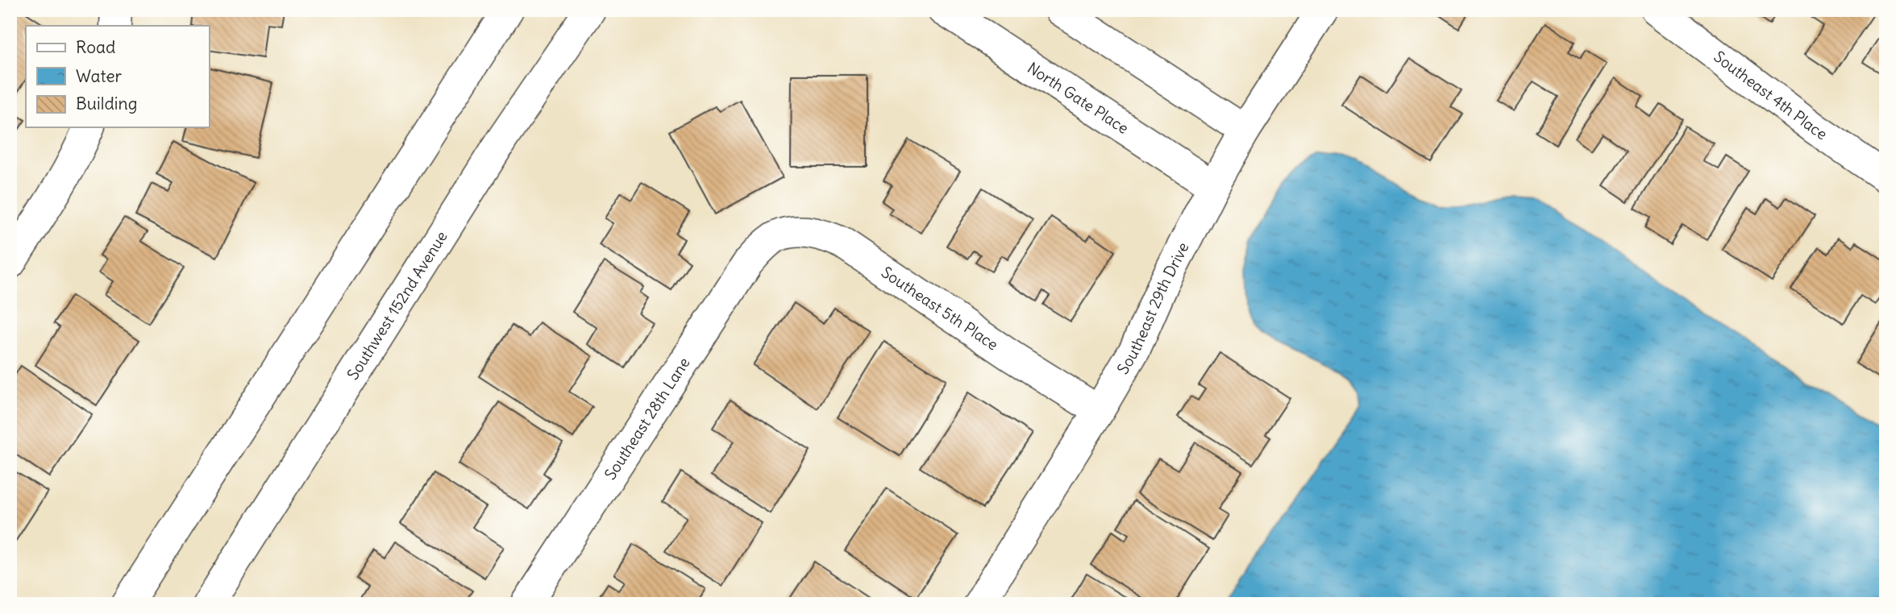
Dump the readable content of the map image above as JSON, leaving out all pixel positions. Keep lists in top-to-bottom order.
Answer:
{
  "streets": {
    "street": [
      "Southeast 4th Place",
      "North Gate Place",
      "Southwest 152nd Avenue",
      "Southeast 5th Place",
      "Southeast 29th Drive",
      "Southeast 28th Lane"
    ]
  },
  "crossings": [
    ["North Gate Place", "Southeast 29th Drive"],
    ["Southeast 5th Place", "Southeast 29th Drive"],
    ["Southeast 5th Place", "Southeast 28th Lane"]
  ],
  "legend": ["Road", "Water", "Building"]
}
